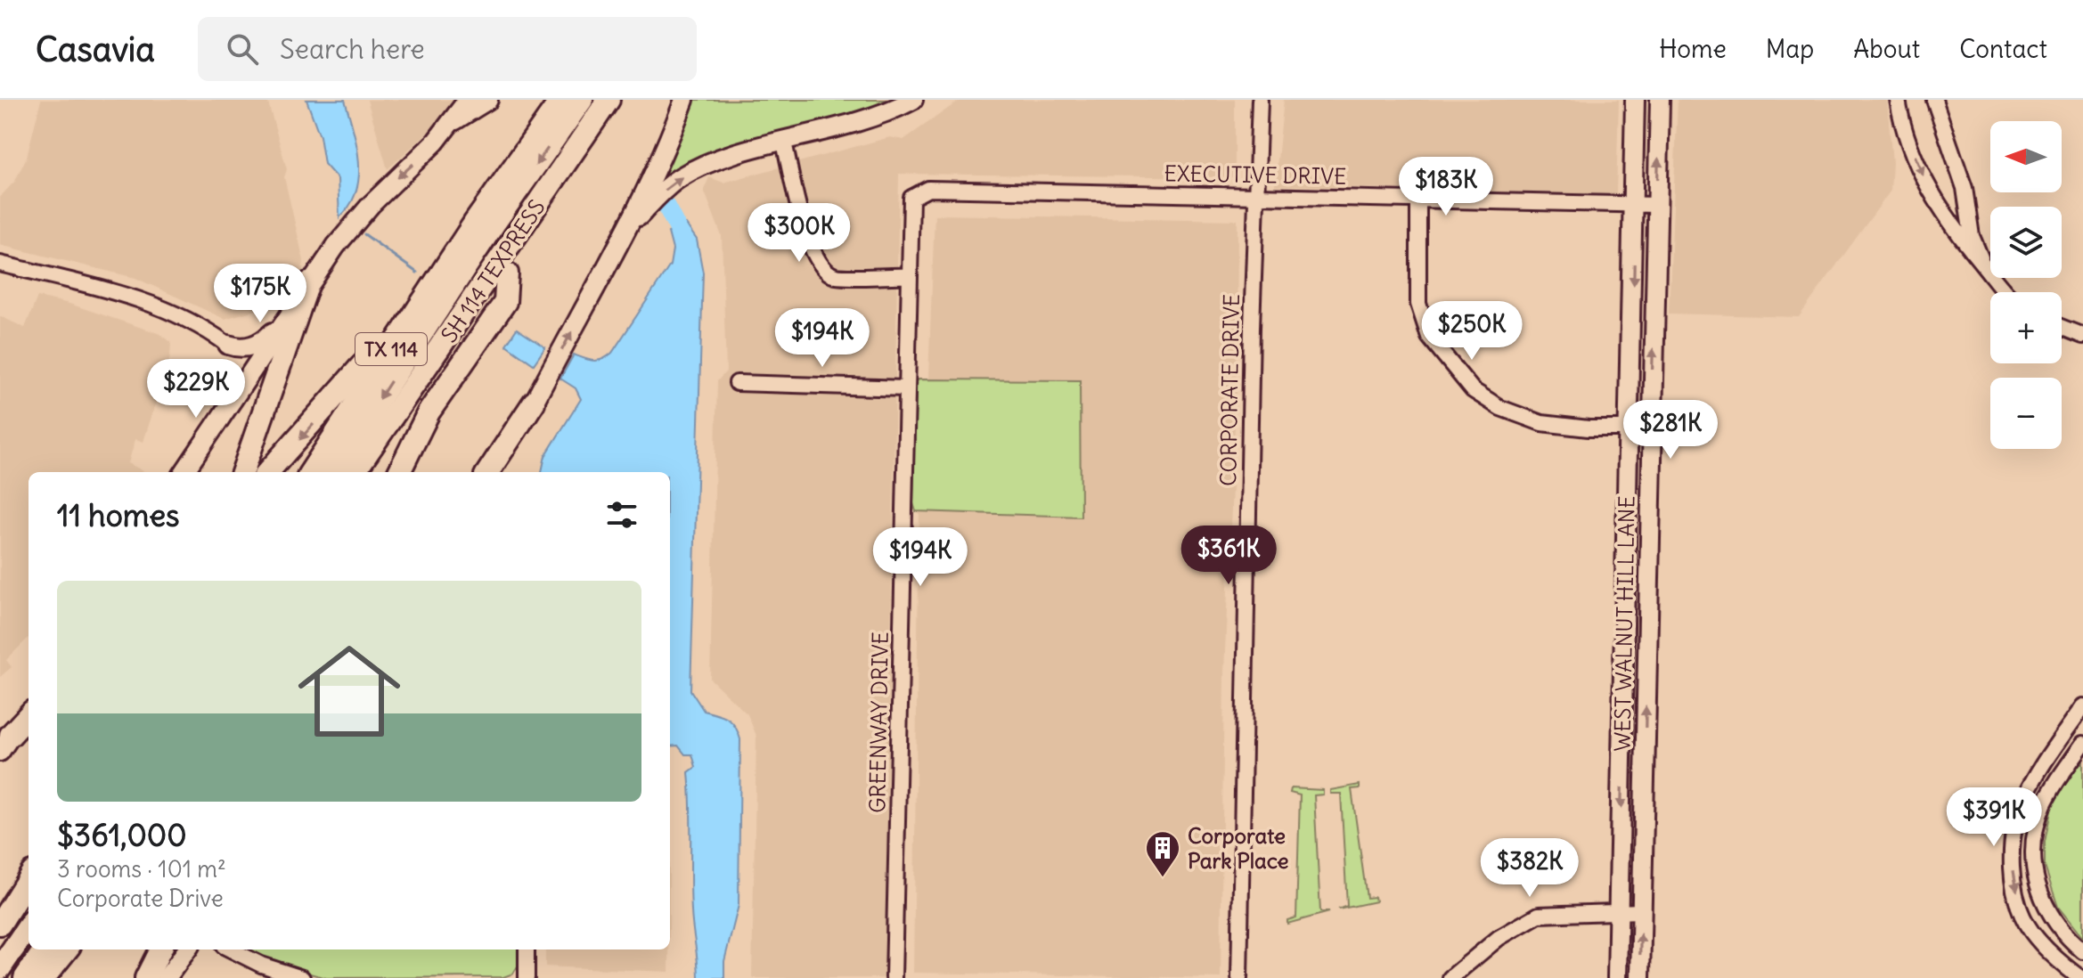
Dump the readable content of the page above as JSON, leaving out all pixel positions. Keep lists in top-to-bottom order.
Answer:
{
  "streets": {
    "highway": ["SH 114 TEXPRESS", "TX 114"],
    "main road": ["WEST WALNUT HILL LANE"],
    "street": ["EXECUTIVE DRIVE", "CORPORATE DRIVE", "GREENWAY DRIVE"]
  },
  "crossings": [
    ["EXECUTIVE DRIVE", "CORPORATE DRIVE"],
    ["EXECUTIVE DRIVE", "WEST WALNUT HILL LANE"],
    ["EXECUTIVE DRIVE", "GREENWAY DRIVE"]
  ],
  "places": {
    "building": ["Corporate Park Place"]
  },
  "north": "left",
  "page": {
    "header": "Casavia",
    "search": "Search here",
    "nav": [
      "Home",
      "Map",
      "About",
      "Contact"
    ],
    "map_buttons": ["+", "−"],
    "price": [
      "$183K",
      "$300K",
      "$175K",
      "$250K",
      "$194K",
      "$229K",
      "$281K",
      "$361K",
      "$194K",
      "$391K",
      "$382K"
    ],
    "heading": "11 homes",
    "list": [
      {
        "name": "$361,000",
        "note": "3 rooms · 101 m² · Corporate Drive"
      }
    ]
  }
}
